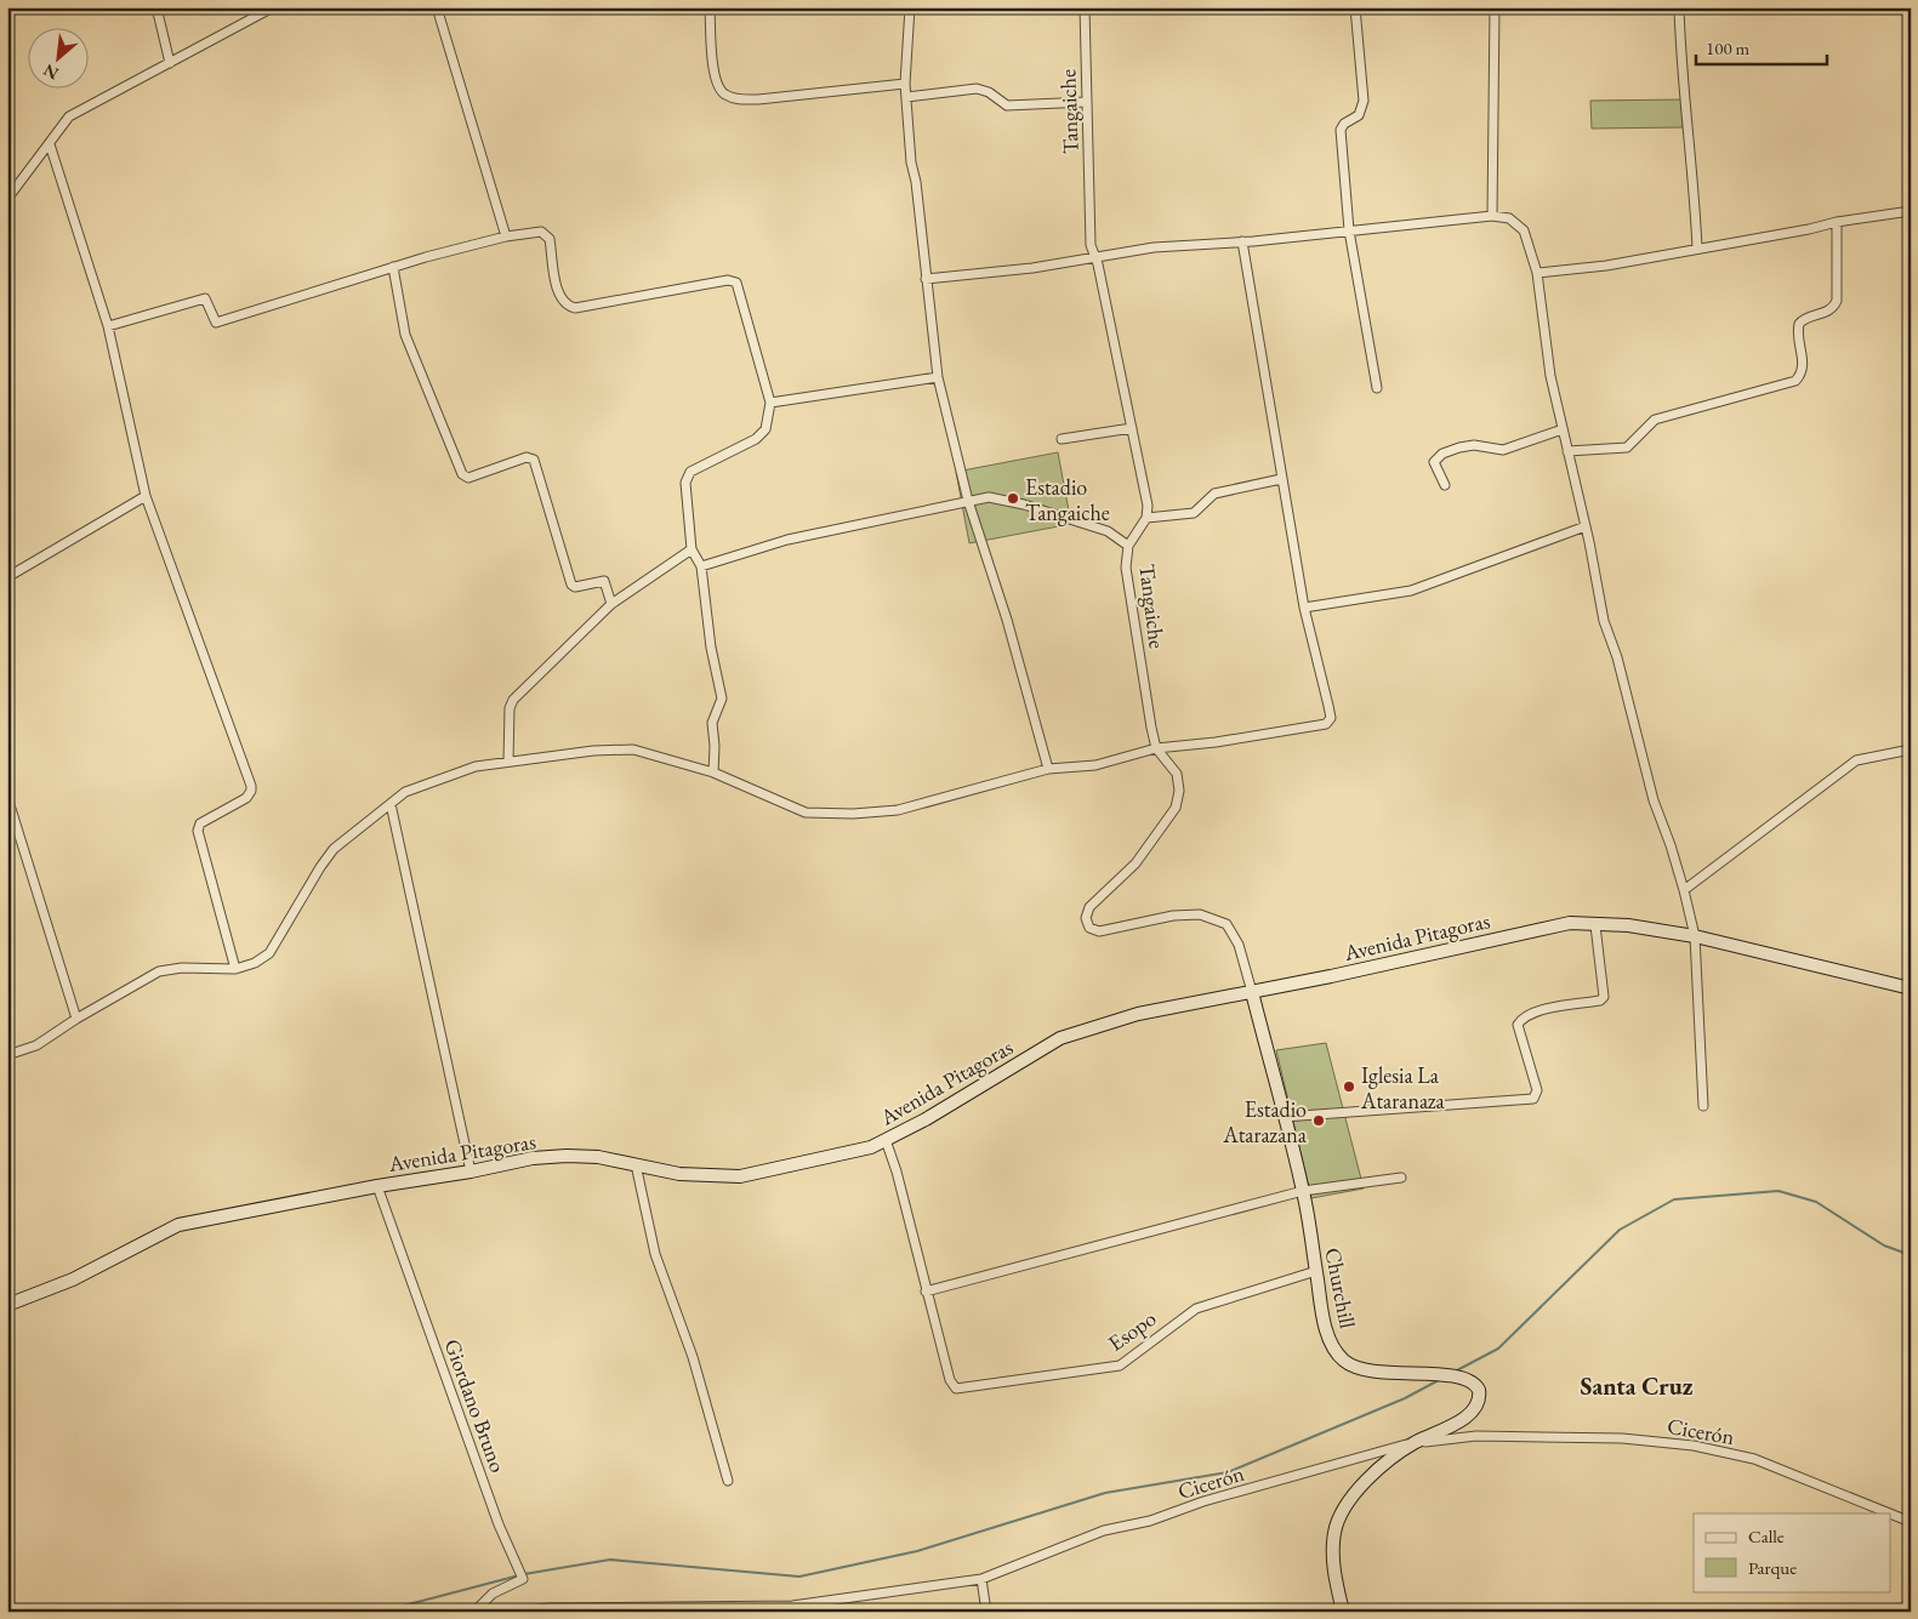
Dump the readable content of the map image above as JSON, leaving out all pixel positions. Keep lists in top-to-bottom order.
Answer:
{
  "streets": {
    "main road": ["Avenida Pitagoras", "Churchill"],
    "street": [
      "Tangaiche",
      "Esopo",
      "Giordano Bruno",
      "Cicerón"
    ]
  },
  "crossings": [
    ["Tangaiche", "Avenida Pitagoras"],
    ["Tangaiche", "Churchill"],
    ["Avenida Pitagoras", "Churchill"],
    ["Avenida Pitagoras", "Giordano Bruno"],
    ["Churchill", "Esopo"],
    ["Churchill", "Cicerón"]
  ],
  "districts": ["Santa Cruz"],
  "places": ["Estadio Tangaiche", "Iglesia La Ataranaza", "Estadio Atarazana"],
  "legend": ["Calle", "Parque"],
  "scale_bar": "100 m",
  "north": "bottom left"
}
